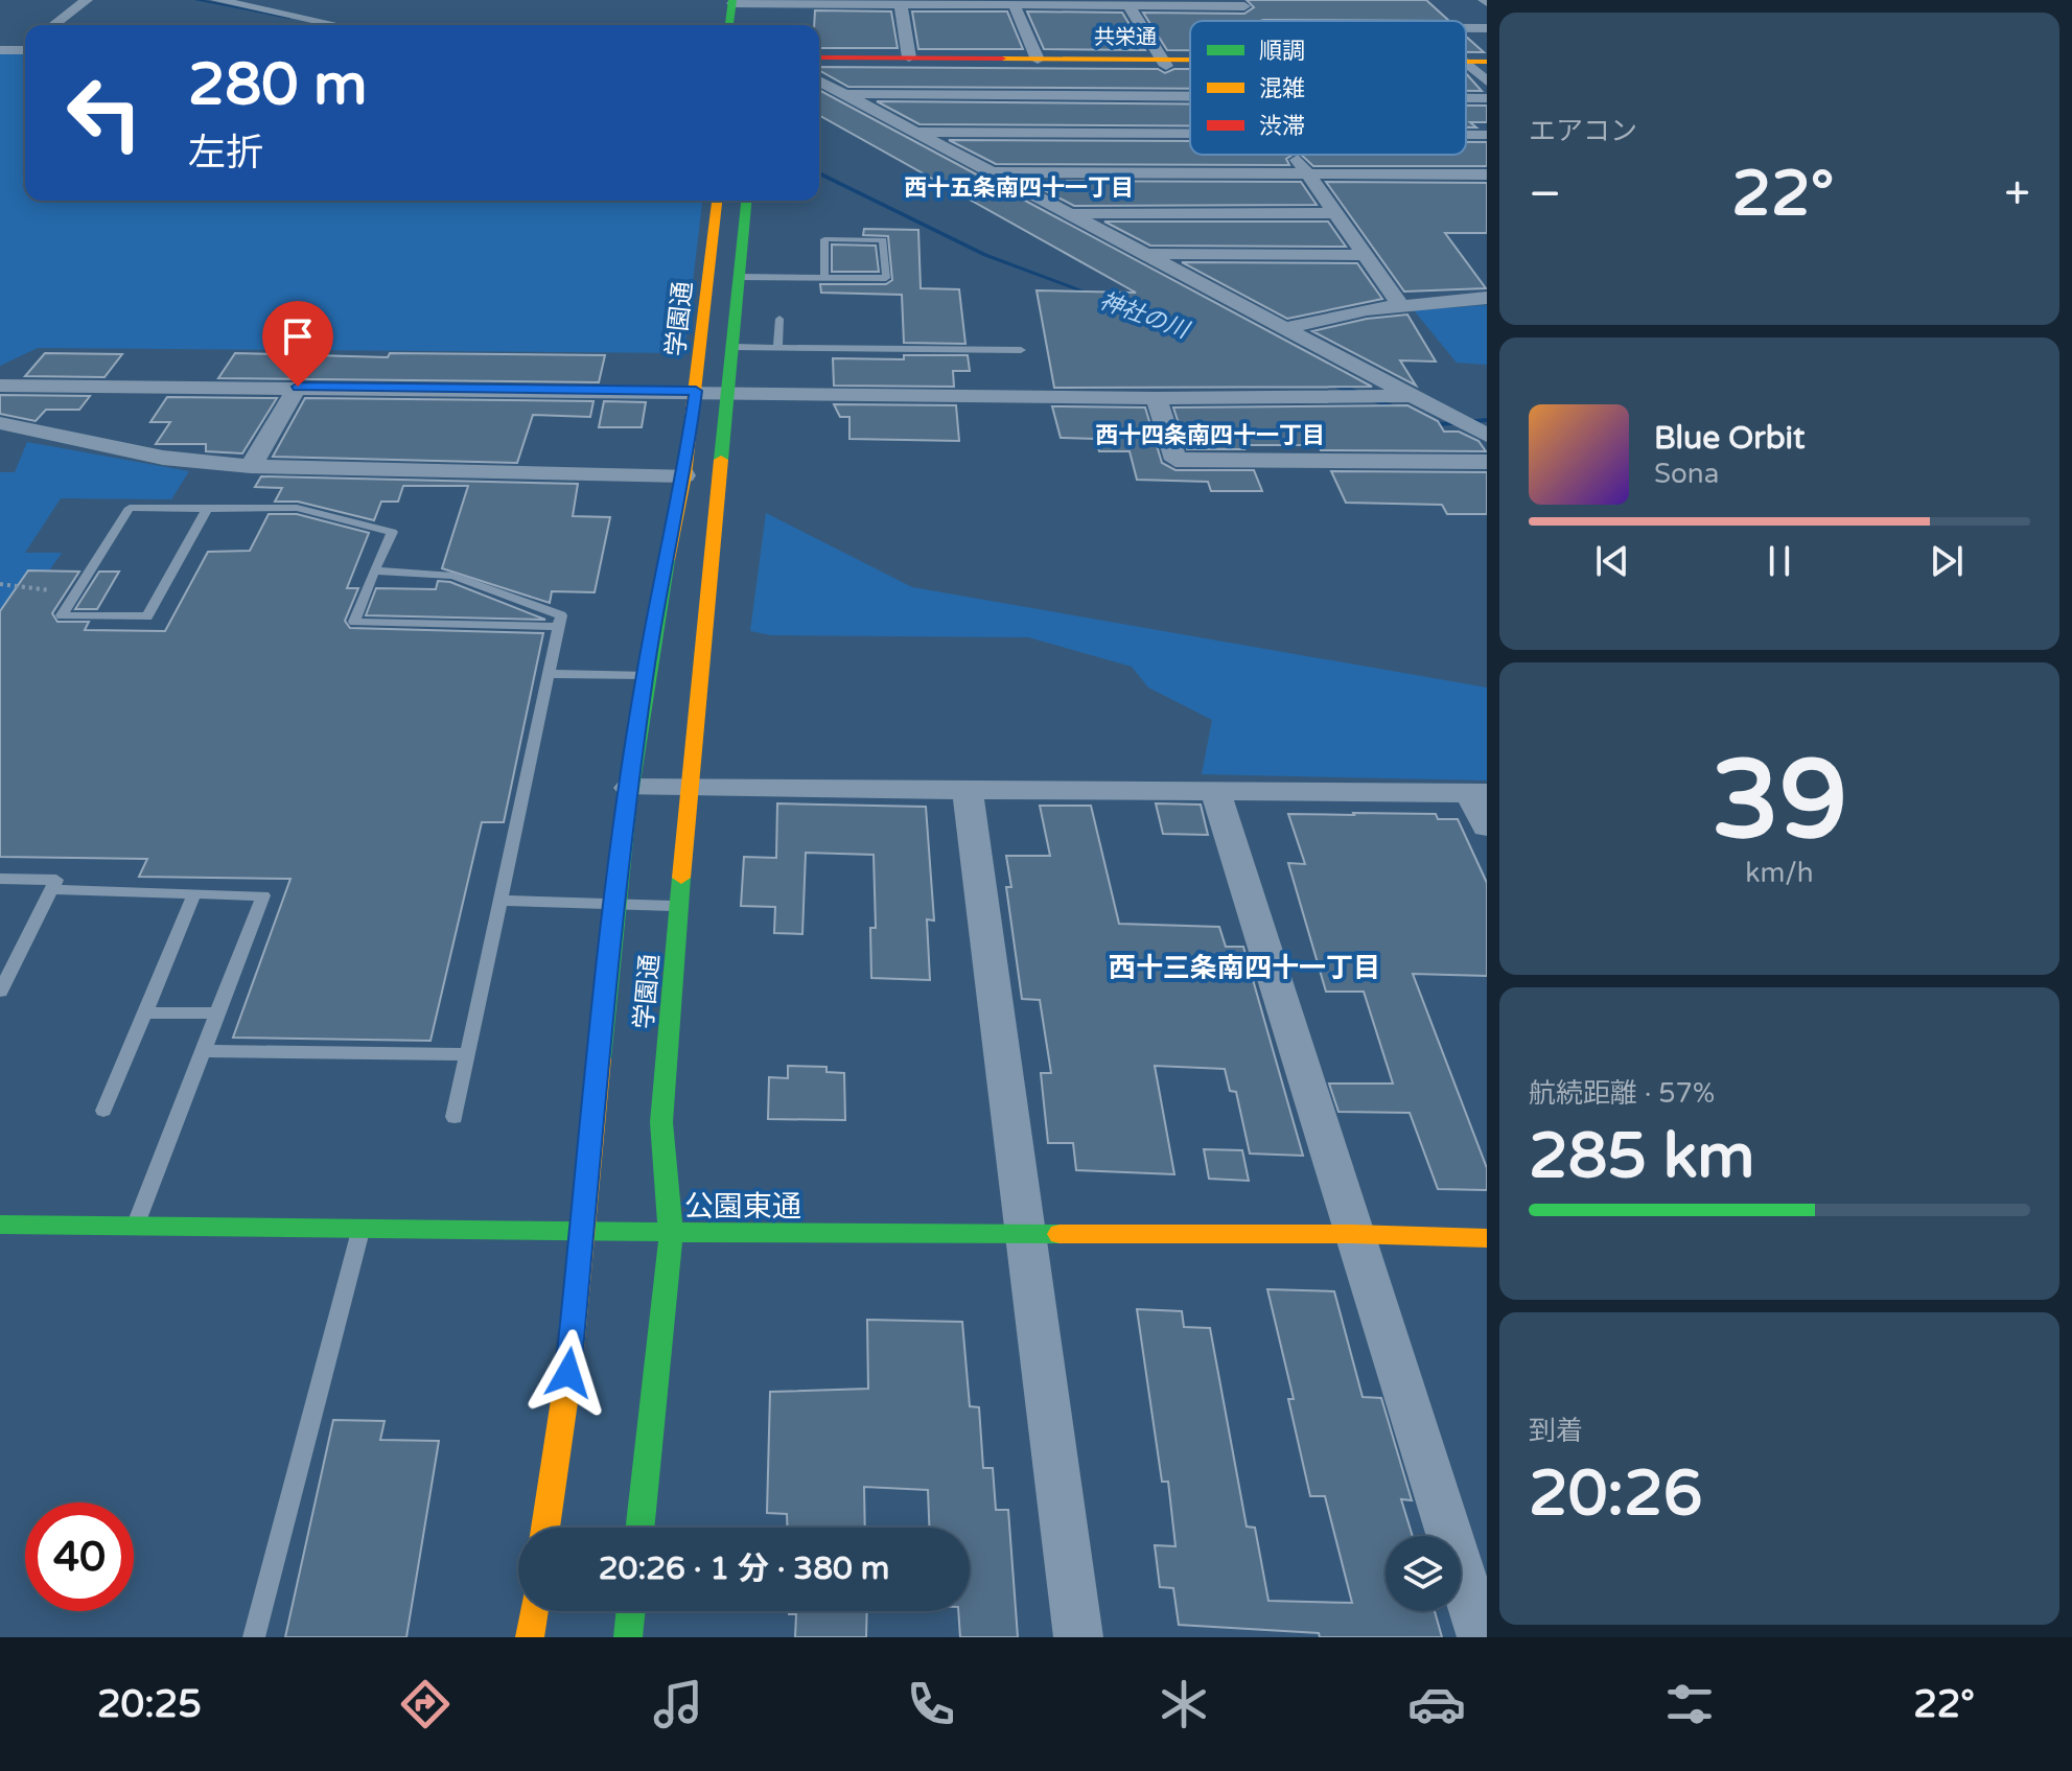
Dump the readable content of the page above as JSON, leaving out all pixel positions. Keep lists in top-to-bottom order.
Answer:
{
  "streets": {
    "street": ["共栄通", "学園通", "公園東通"]
  },
  "crossings": [
    ["学園通", "公園東通"]
  ],
  "districts": ["西十五条南四十一丁目", "西十四条南四十一丁目", "西十三条南四十一丁目"],
  "water": ["神社の川"],
  "legend": ["順調", "混雑", "渋滞"],
  "page": {
    "tile": [
      "エアコン",
      ["39", "km/h"],
      ["航続距離 · 57%", "285 km"],
      ["到着", "20:26"]
    ],
    "turn": ["280 m", "左折"],
    "heat": ["−", "22°", "+"],
    "song": ["Blue Orbit", "Sona"],
    "limit": "40",
    "trip": "20:26 · 1 分 · 380 m",
    "tabs": ["20:25", "22°"]
  }
}
